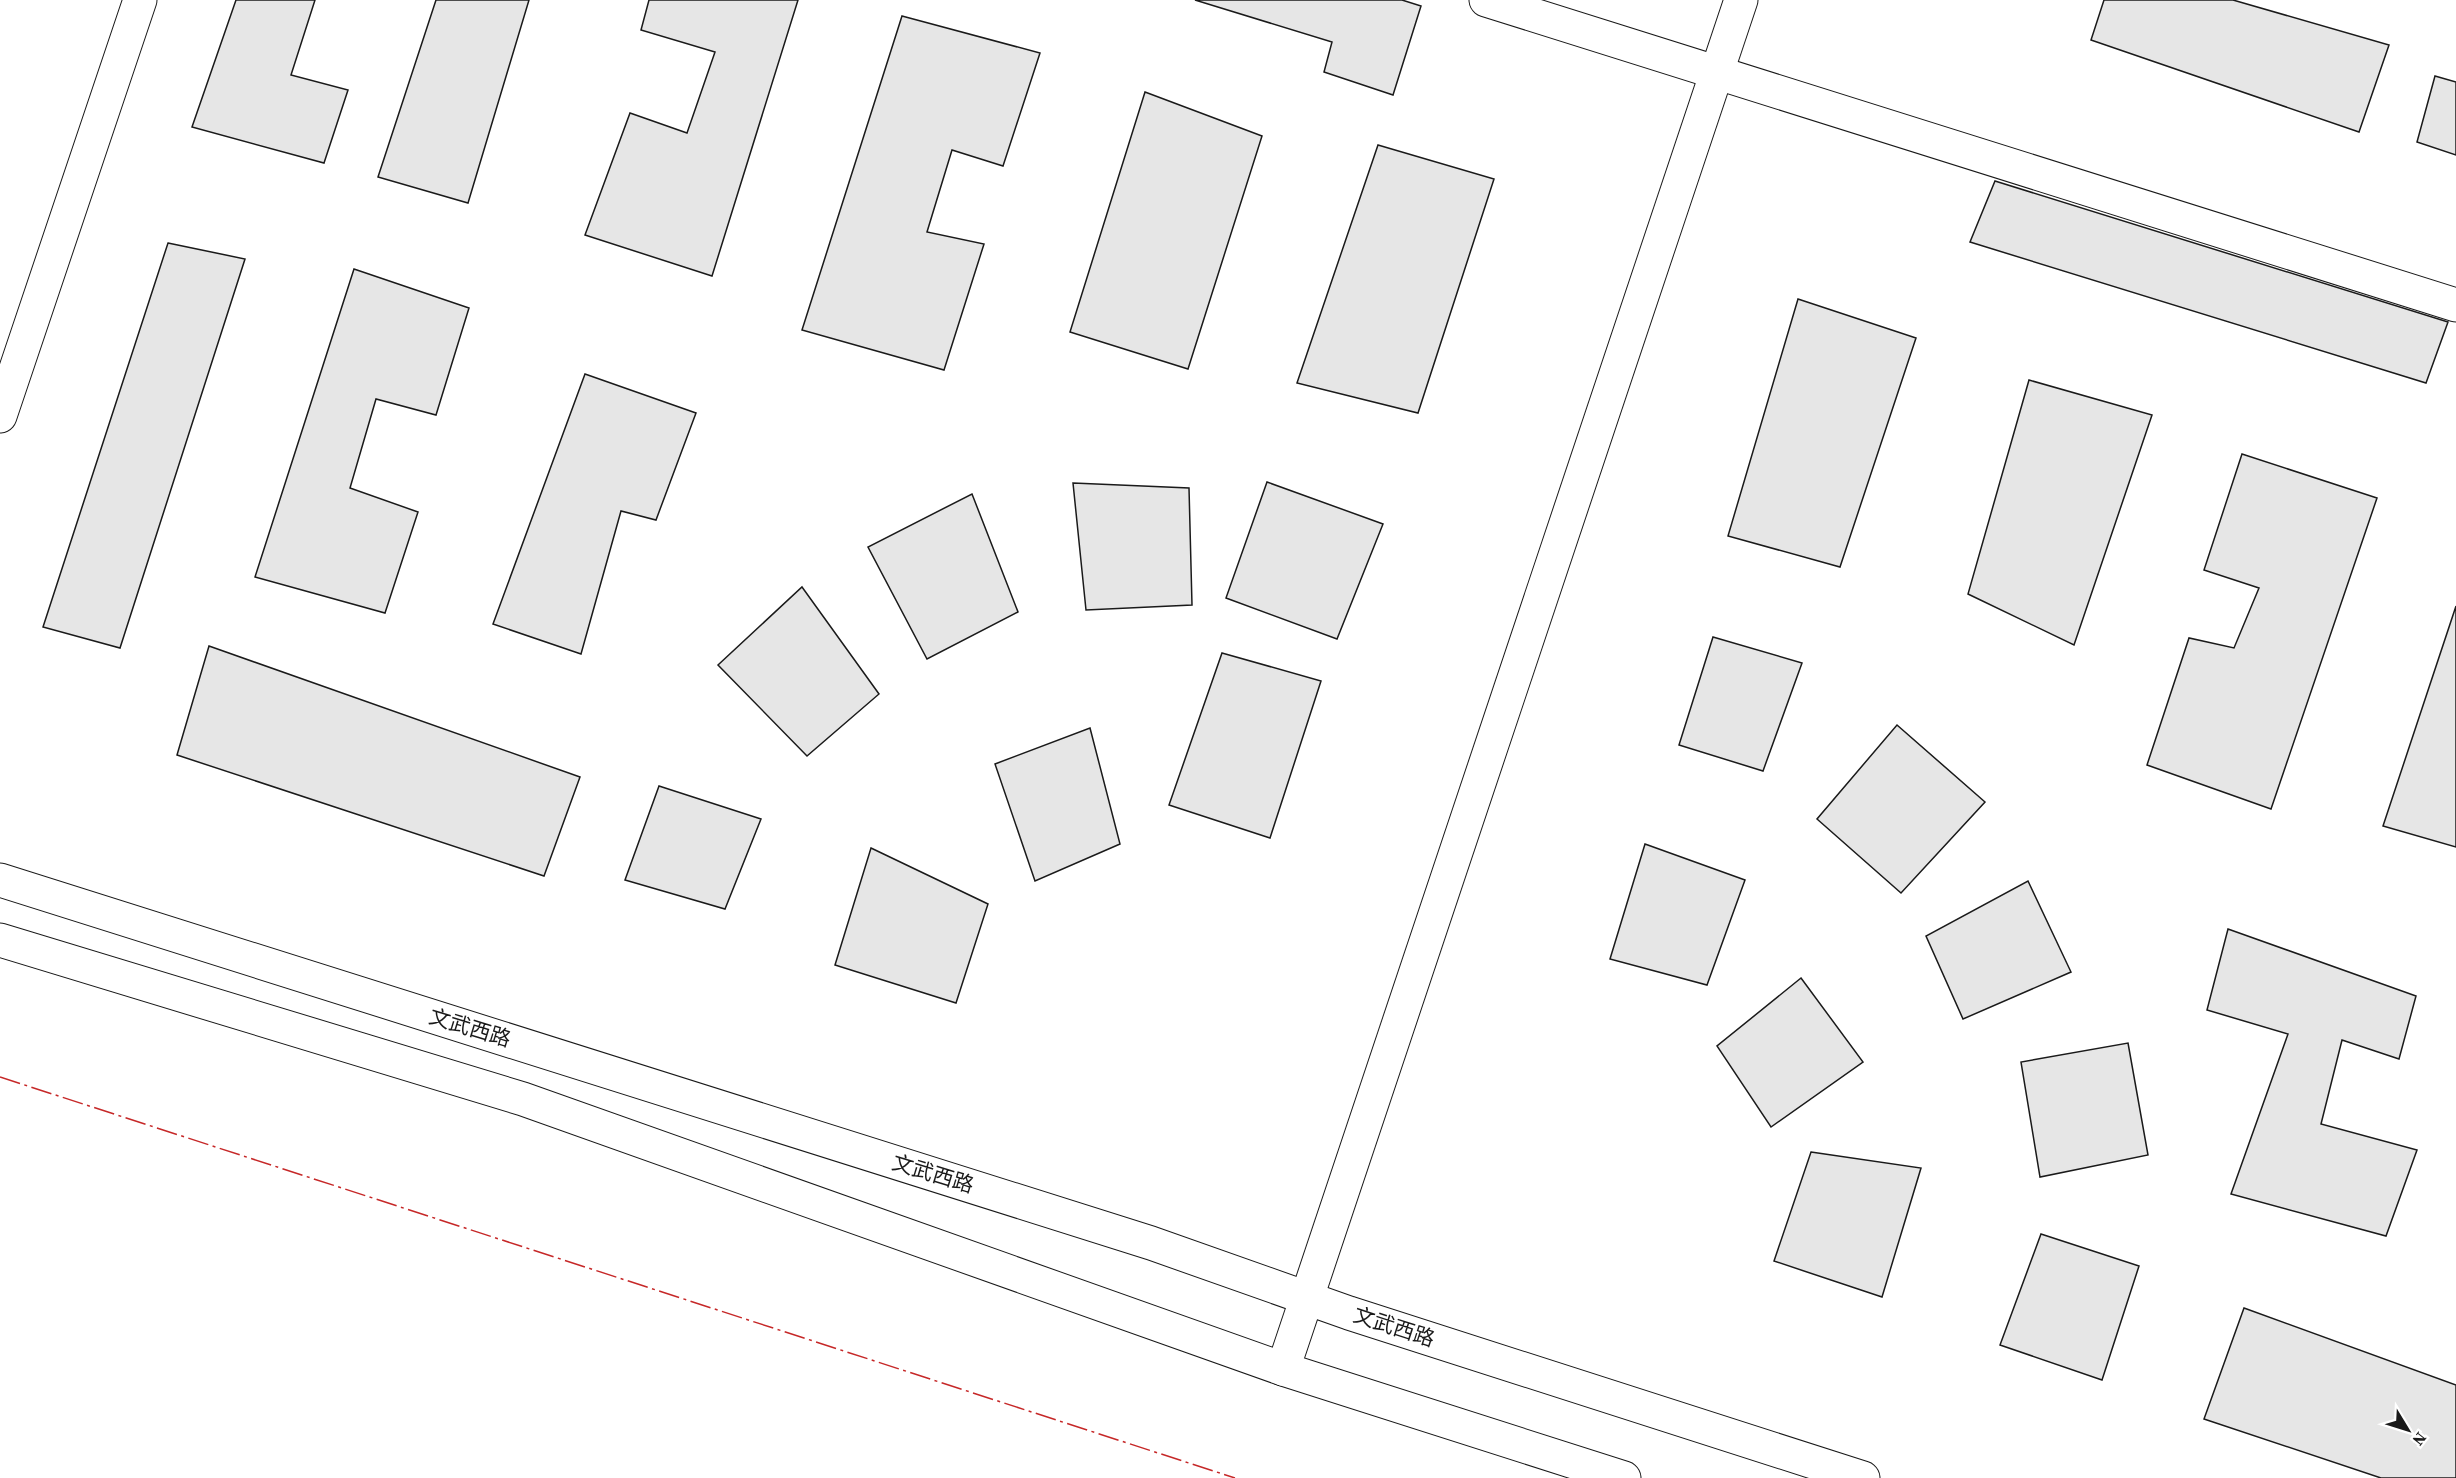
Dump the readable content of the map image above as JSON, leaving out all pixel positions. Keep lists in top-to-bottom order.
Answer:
{
  "streets": {
    "street": ["文武西路"]
  },
  "north": "bottom right"
}
